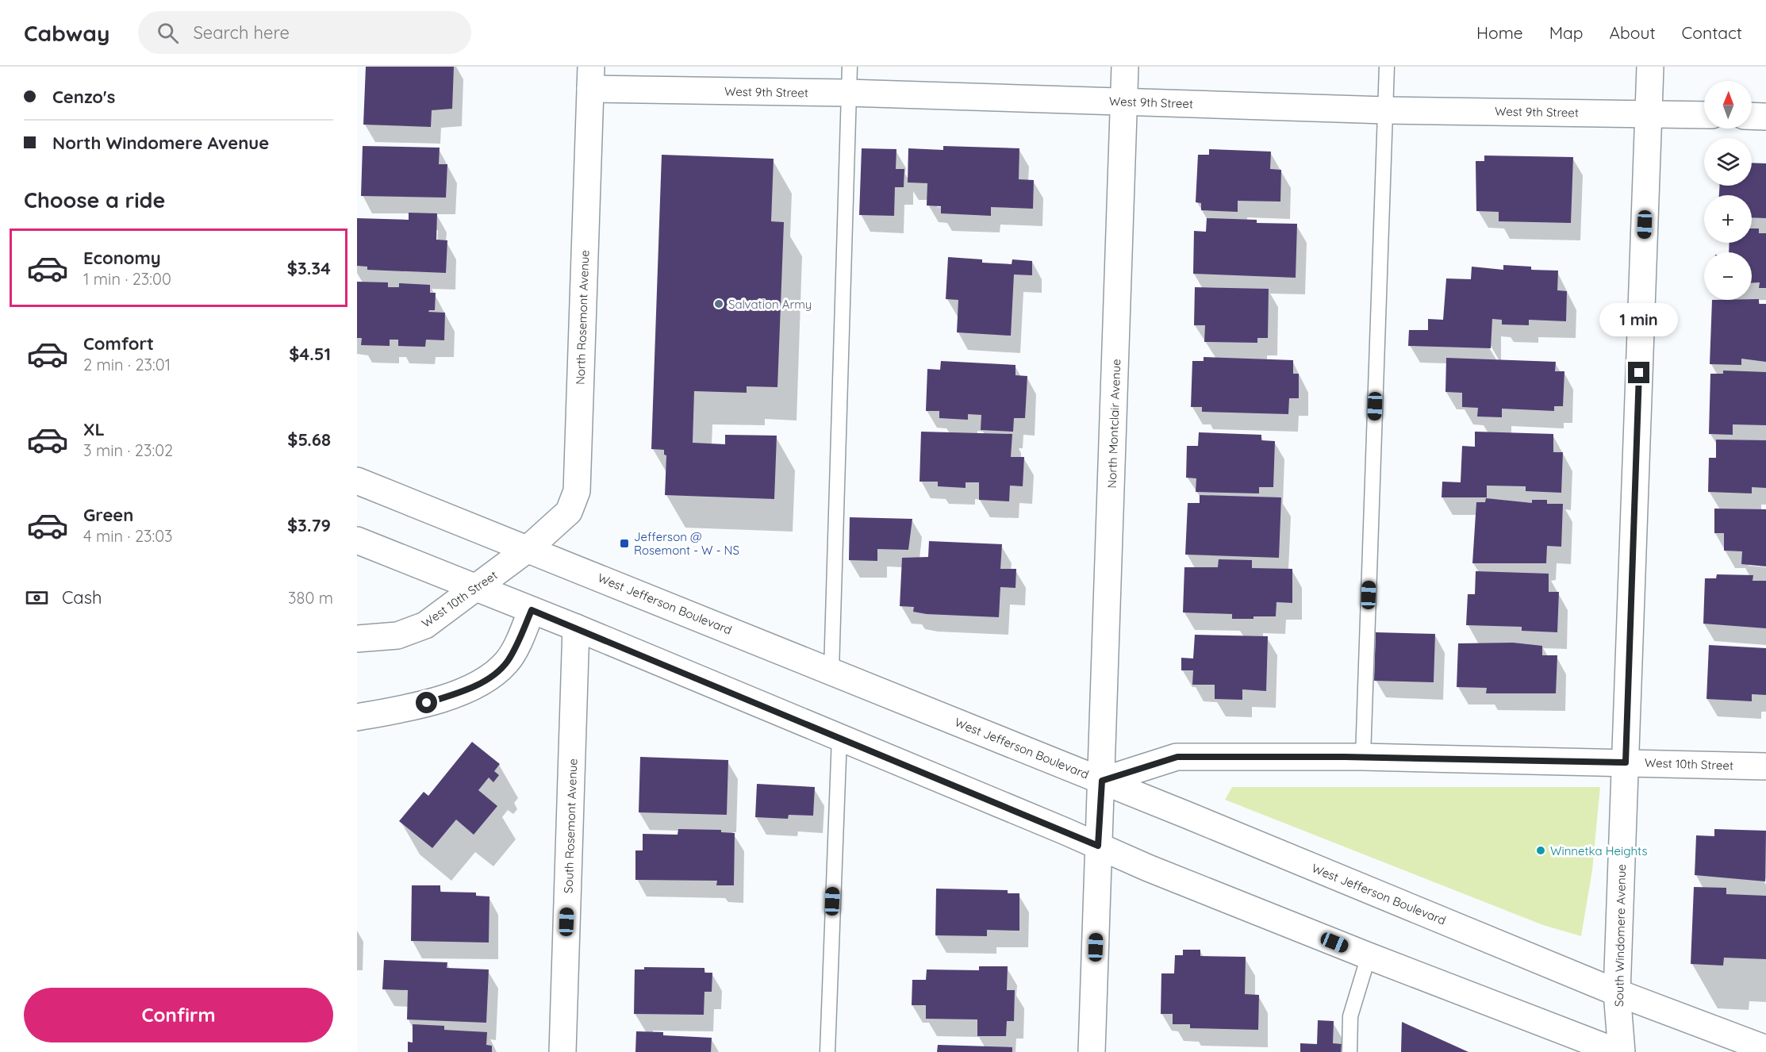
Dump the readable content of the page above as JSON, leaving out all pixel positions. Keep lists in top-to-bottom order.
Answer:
{
  "streets": {
    "street": [
      "West 9th Street",
      "North Rosemont Avenue",
      "North Montclair Avenue",
      "West 10th Street",
      "West Jefferson Boulevard",
      "South Rosemont Avenue",
      "South Windomere Avenue"
    ]
  },
  "crossings": [
    ["West 9th Street", "North Rosemont Avenue"],
    ["West 9th Street", "North Montclair Avenue"],
    ["West 9th Street", "South Windomere Avenue"],
    ["North Rosemont Avenue", "West 10th Street"],
    ["North Rosemont Avenue", "West Jefferson Boulevard"],
    ["North Montclair Avenue", "West 10th Street"],
    ["North Montclair Avenue", "West Jefferson Boulevard"],
    ["West 10th Street", "West Jefferson Boulevard"],
    ["West 10th Street", "South Windomere Avenue"],
    ["West Jefferson Boulevard", "South Windomere Avenue"]
  ],
  "places": {
    "other": ["Salvation Army", "Winnetka Heights"],
    "transit": ["Jefferson @ Rosemont - W - NS"]
  },
  "north": "top",
  "page": {
    "header": "Cabway",
    "search": "Search here",
    "nav": [
      "Home",
      "Map",
      "About",
      "Contact"
    ],
    "banner": ["Cenzo's", "North Windomere Avenue"],
    "map_buttons": ["+", "−"],
    "heading": "Choose a ride",
    "list": [
      {
        "name": "Economy",
        "note": "1 min · 23:00",
        "value": "$3.34"
      },
      {
        "name": "Comfort",
        "note": "2 min · 23:01",
        "value": "$4.51"
      },
      {
        "name": "XL",
        "note": "3 min · 23:02",
        "value": "$5.68"
      },
      {
        "name": "Green",
        "note": "4 min · 23:03",
        "value": "$3.79"
      }
    ],
    "bubble": "1 min",
    "pay": ["Cash", "380 m"],
    "buttons": "Confirm"
  }
}
